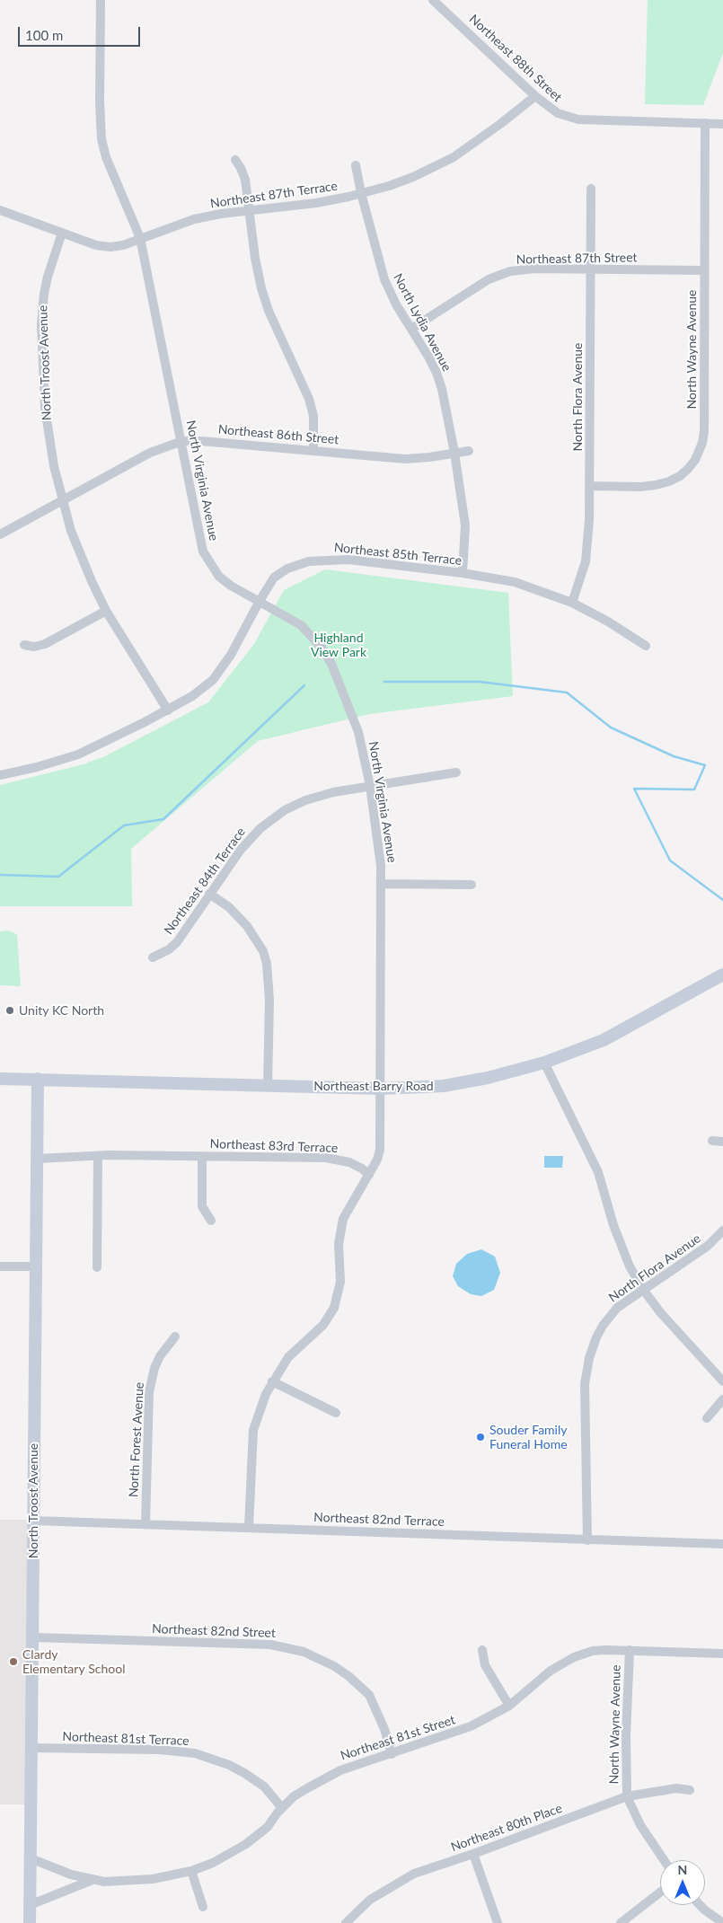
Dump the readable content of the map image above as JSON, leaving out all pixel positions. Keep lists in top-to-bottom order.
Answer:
{
  "streets": {
    "street": [
      "Northeast 88th Street",
      "Northeast 87th Terrace",
      "Northeast 87th Street",
      "North Lydia Avenue",
      "North Wayne Avenue",
      "North Troost Avenue",
      "North Flora Avenue",
      "Northeast 86th Street",
      "North Virginia Avenue",
      "Northeast 85th Terrace",
      "Northeast 84th Terrace",
      "Northeast Barry Road",
      "Northeast 83rd Terrace",
      "North Forest Avenue",
      "Northeast 82nd Terrace",
      "Northeast 82nd Street",
      "Northeast 81st Street",
      "Northeast 81st Terrace",
      "Northeast 80th Place"
    ]
  },
  "crossings": [
    ["Northeast 88th Street", "Northeast 87th Terrace"],
    ["Northeast 88th Street", "North Wayne Avenue"],
    ["Northeast 87th Terrace", "North Lydia Avenue"],
    ["Northeast 87th Terrace", "North Troost Avenue"],
    ["Northeast 87th Terrace", "North Virginia Avenue"],
    ["Northeast 87th Street", "North Lydia Avenue"],
    ["Northeast 87th Street", "North Wayne Avenue"],
    ["Northeast 87th Street", "North Flora Avenue"],
    ["North Lydia Avenue", "Northeast 86th Street"],
    ["North Lydia Avenue", "Northeast 85th Terrace"],
    ["North Wayne Avenue", "North Flora Avenue"],
    ["North Wayne Avenue", "Northeast 81st Street"],
    ["North Wayne Avenue", "Northeast 80th Place"],
    ["North Troost Avenue", "Northeast 86th Street"],
    ["North Troost Avenue", "Northeast 85th Terrace"],
    ["North Troost Avenue", "Northeast Barry Road"],
    ["North Troost Avenue", "Northeast 83rd Terrace"],
    ["North Troost Avenue", "Northeast 82nd Terrace"],
    ["North Troost Avenue", "Northeast 82nd Street"],
    ["North Troost Avenue", "Northeast 81st Street"],
    ["North Troost Avenue", "Northeast 81st Terrace"],
    ["North Flora Avenue", "Northeast 85th Terrace"],
    ["North Flora Avenue", "Northeast 82nd Terrace"],
    ["Northeast 86th Street", "North Virginia Avenue"],
    ["North Virginia Avenue", "Northeast 85th Terrace"],
    ["North Virginia Avenue", "Northeast 84th Terrace"],
    ["North Virginia Avenue", "Northeast Barry Road"],
    ["North Virginia Avenue", "Northeast 83rd Terrace"],
    ["North Virginia Avenue", "Northeast 82nd Terrace"],
    ["North Forest Avenue", "Northeast 82nd Terrace"],
    ["Northeast 82nd Street", "Northeast 81st Street"],
    ["Northeast 81st Street", "Northeast 81st Terrace"]
  ],
  "parks": ["Highland View Park"],
  "places": ["Unity KC North", "Souder Family Funeral Home", "Clardy Elementary School"],
  "scale_bar": "100 m",
  "north": "top"
}
